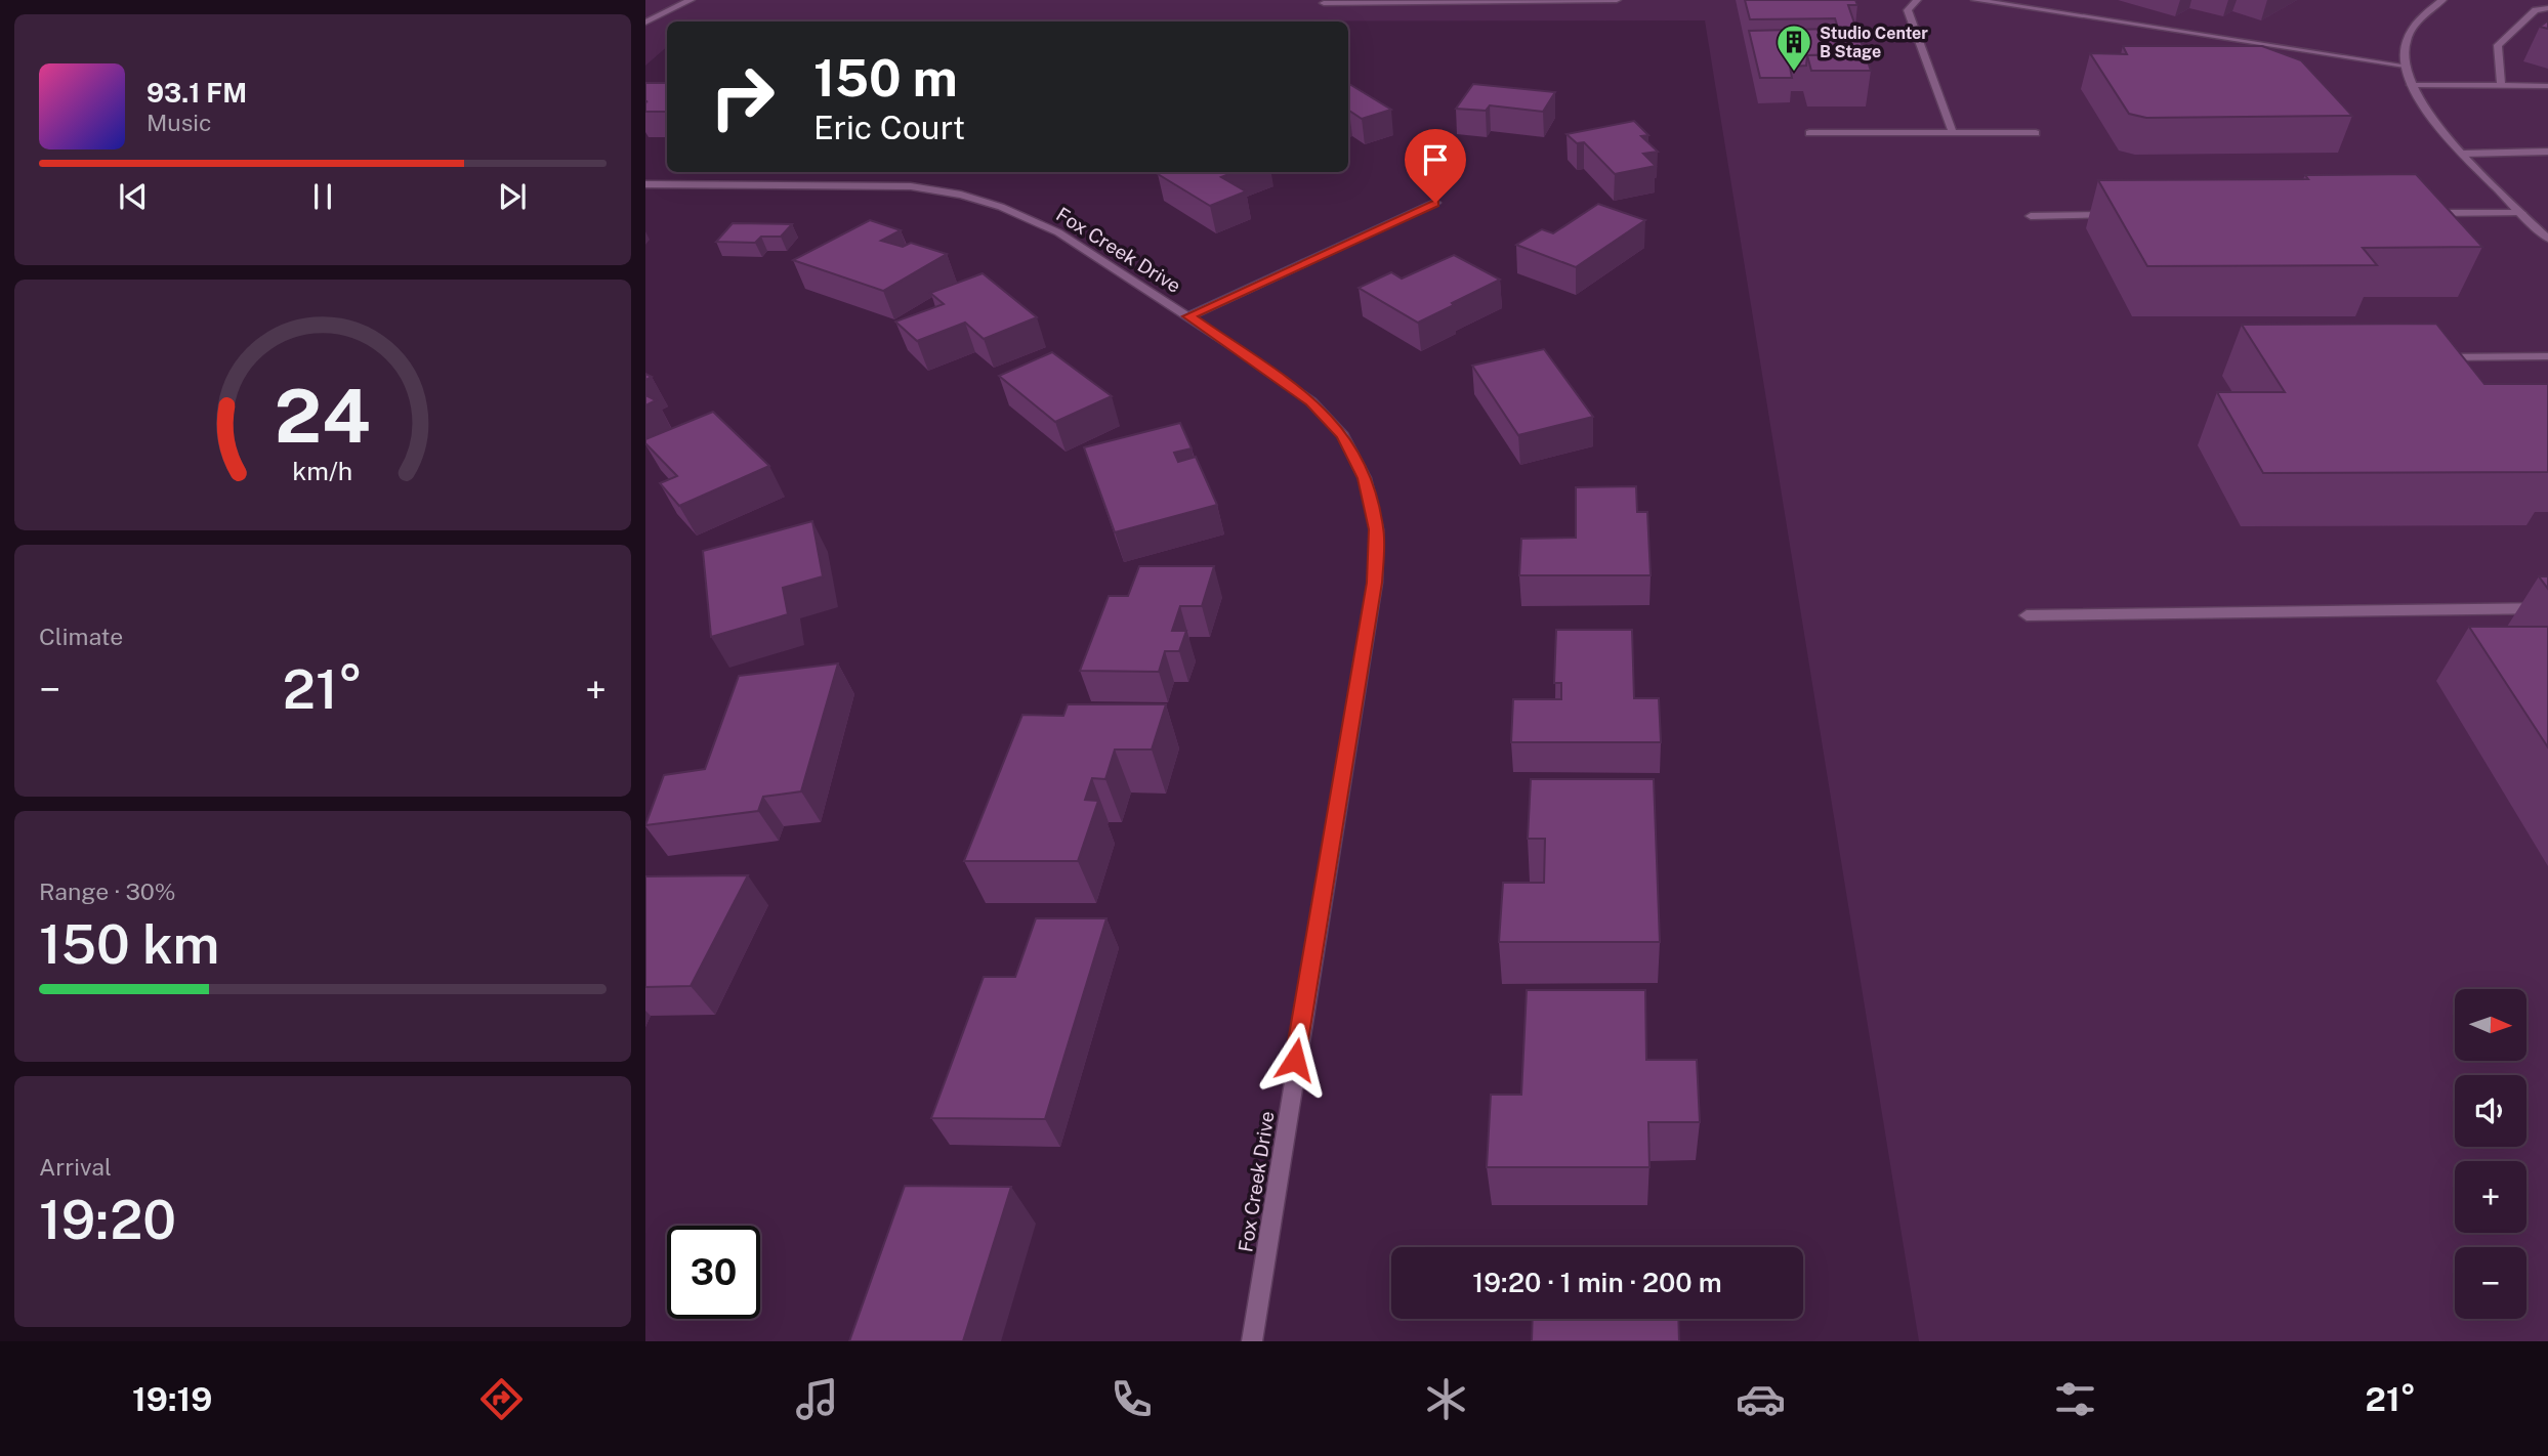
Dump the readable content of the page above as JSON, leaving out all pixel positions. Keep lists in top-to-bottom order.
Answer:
{
  "streets": {
    "street": ["Fox Creek Drive"]
  },
  "places": {
    "building": ["Studio Center B Stage"]
  },
  "north": "right",
  "page": {
    "turn": ["150 m", "Eric Court"],
    "song": ["93.1 FM", "Music"],
    "tile": [
      "Climate",
      ["Range · 30%", "150 km"],
      ["Arrival", "19:20"]
    ],
    "heat": ["−", "21°", "+"],
    "map_buttons": ["+", "−"],
    "limit": "30",
    "trip": "19:20 · 1 min · 200 m",
    "tabs": ["19:19", "21°"],
    "gauge": ["24", "km/h"]
  }
}
